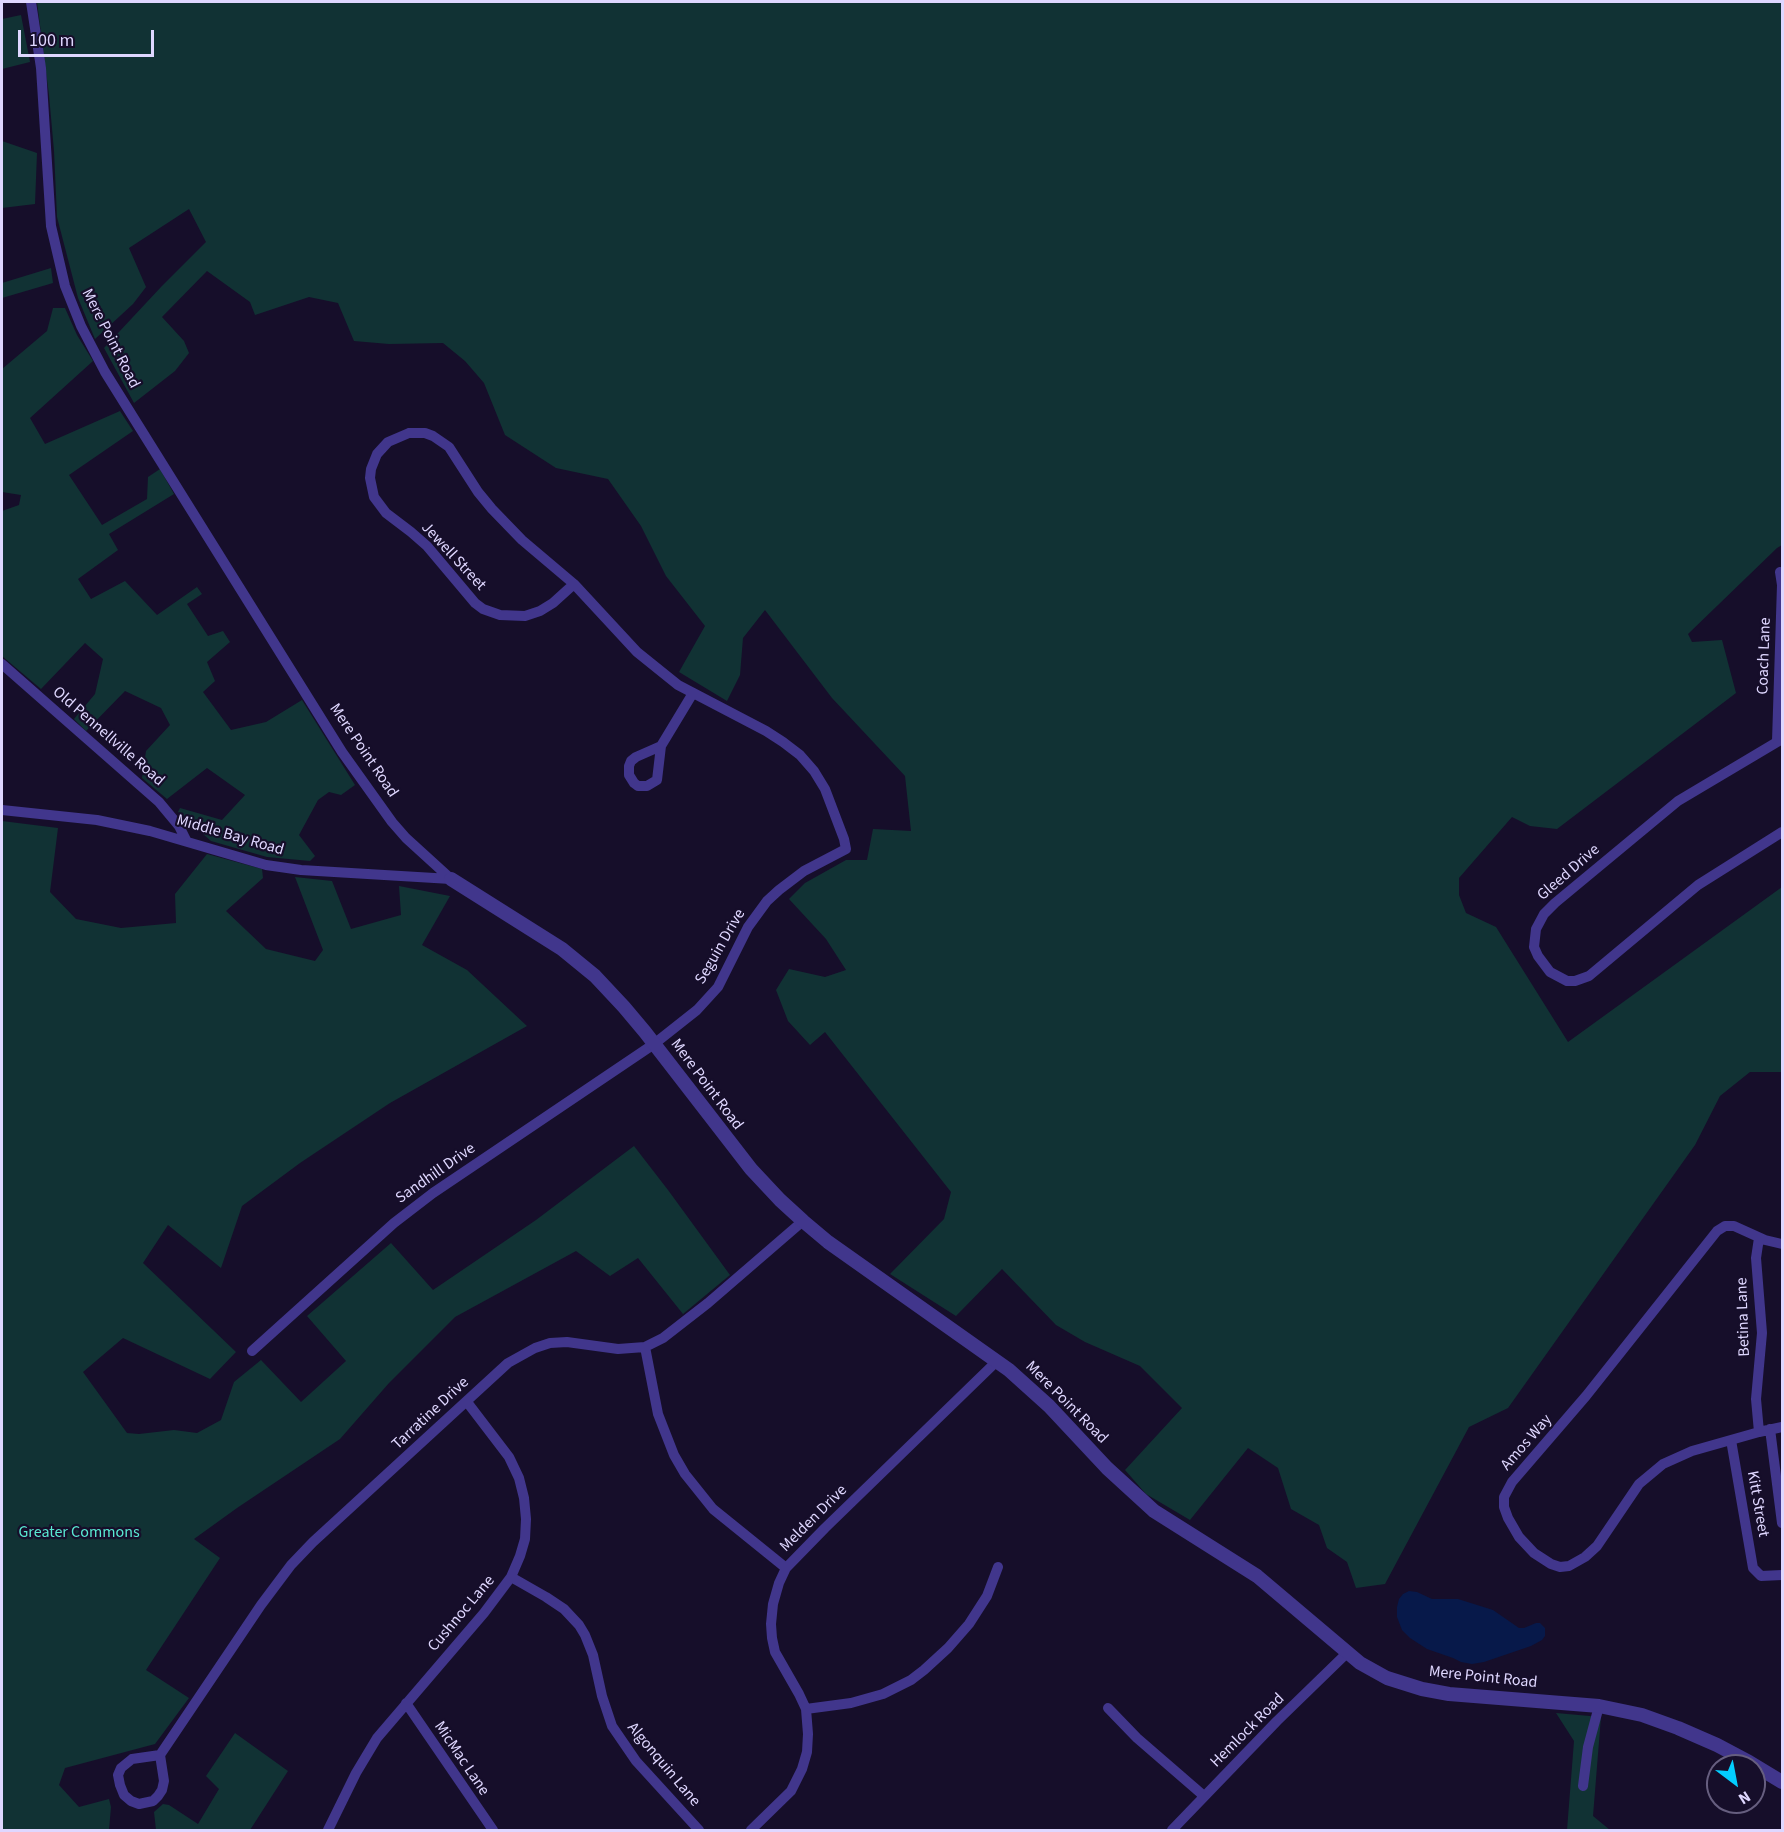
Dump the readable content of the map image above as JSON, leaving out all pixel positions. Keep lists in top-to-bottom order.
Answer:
{
  "streets": {
    "street": [
      "Mere Point Road",
      "Jewell Street",
      "Coach Lane",
      "Old Pennellville Road",
      "Middle Bay Road",
      "Gleed Drive",
      "Seguin Drive",
      "Sandhill Drive",
      "Betina Lane",
      "Tarratine Drive",
      "Amos Way",
      "Kitt Street",
      "Melden Drive",
      "Cushnoc Lane",
      "Hemlock Road",
      "MicMac Lane",
      "Algonquin Lane"
    ]
  },
  "crossings": [
    ["Mere Point Road", "Middle Bay Road"],
    ["Mere Point Road", "Seguin Drive"],
    ["Mere Point Road", "Sandhill Drive"],
    ["Mere Point Road", "Tarratine Drive"],
    ["Mere Point Road", "Melden Drive"],
    ["Mere Point Road", "Hemlock Road"],
    ["Jewell Street", "Seguin Drive"],
    ["Coach Lane", "Gleed Drive"],
    ["Old Pennellville Road", "Middle Bay Road"],
    ["Seguin Drive", "Sandhill Drive"],
    ["Betina Lane", "Amos Way"],
    ["Tarratine Drive", "Cushnoc Lane"],
    ["Amos Way", "Kitt Street"],
    ["Cushnoc Lane", "MicMac Lane"],
    ["Cushnoc Lane", "Algonquin Lane"]
  ],
  "parks": ["Greater Commons"],
  "scale_bar": "100 m",
  "north": "bottom right"
}
